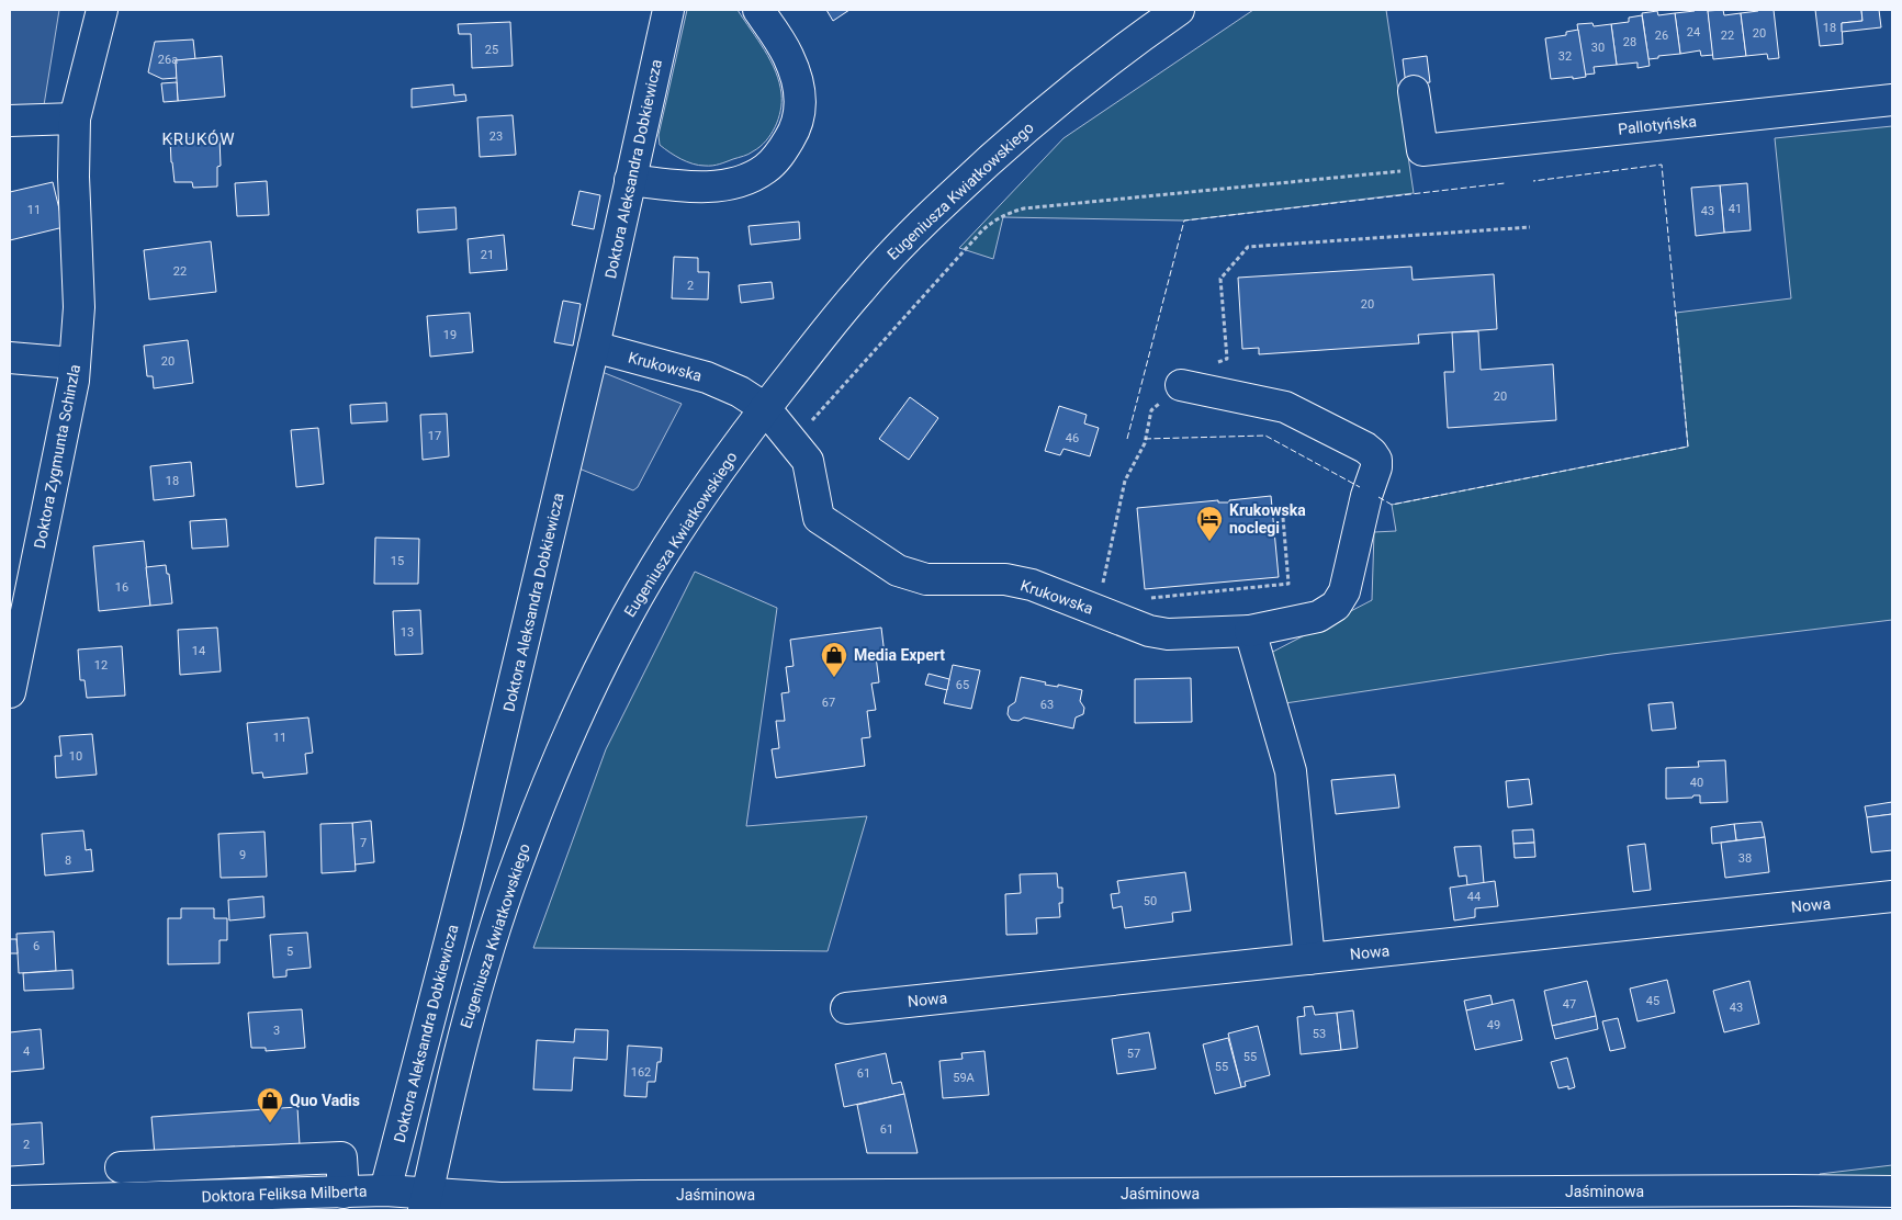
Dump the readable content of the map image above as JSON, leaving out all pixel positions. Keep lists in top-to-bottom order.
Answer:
{
  "streets": {
    "street": [
      "Pallotyńska",
      "Doktora Aleksandra Dobkiewicza",
      "Eugeniusza Kwiatkowskiego",
      "Krukowska",
      "Doktora Zygmunta Schinzla",
      "Nowa",
      "Jaśminowa",
      "Doktora Feliksa Milberta"
    ]
  },
  "crossings": [
    ["Doktora Aleksandra Dobkiewicza", "Krukowska"],
    ["Doktora Aleksandra Dobkiewicza", "Doktora Feliksa Milberta"],
    ["Eugeniusza Kwiatkowskiego", "Krukowska"],
    ["Eugeniusza Kwiatkowskiego", "Jaśminowa"],
    ["Eugeniusza Kwiatkowskiego", "Doktora Feliksa Milberta"],
    ["Jaśminowa", "Doktora Feliksa Milberta"]
  ],
  "districts": ["KRUKÓW"],
  "places": {
    "hotel": ["Krukowska noclegi"],
    "shop": ["Media Expert", "Quo Vadis"]
  },
  "house_numbers": [
    "18",
    "24",
    "20",
    "26",
    "22",
    "28",
    "30",
    "25",
    "32",
    "26a",
    "23",
    "41",
    "11",
    "43",
    "21",
    "22",
    "2",
    "20",
    "19",
    "20",
    "20",
    "17",
    "46",
    "18",
    "15",
    "16",
    "13",
    "14",
    "12",
    "65",
    "67",
    "63",
    "11",
    "10",
    "40",
    "7",
    "9",
    "38",
    "8",
    "44",
    "50",
    "6",
    "5",
    "45",
    "47",
    "43",
    "49",
    "3",
    "53",
    "4",
    "57",
    "55",
    "55",
    "162",
    "61",
    "59A",
    "61",
    "2"
  ]
}
